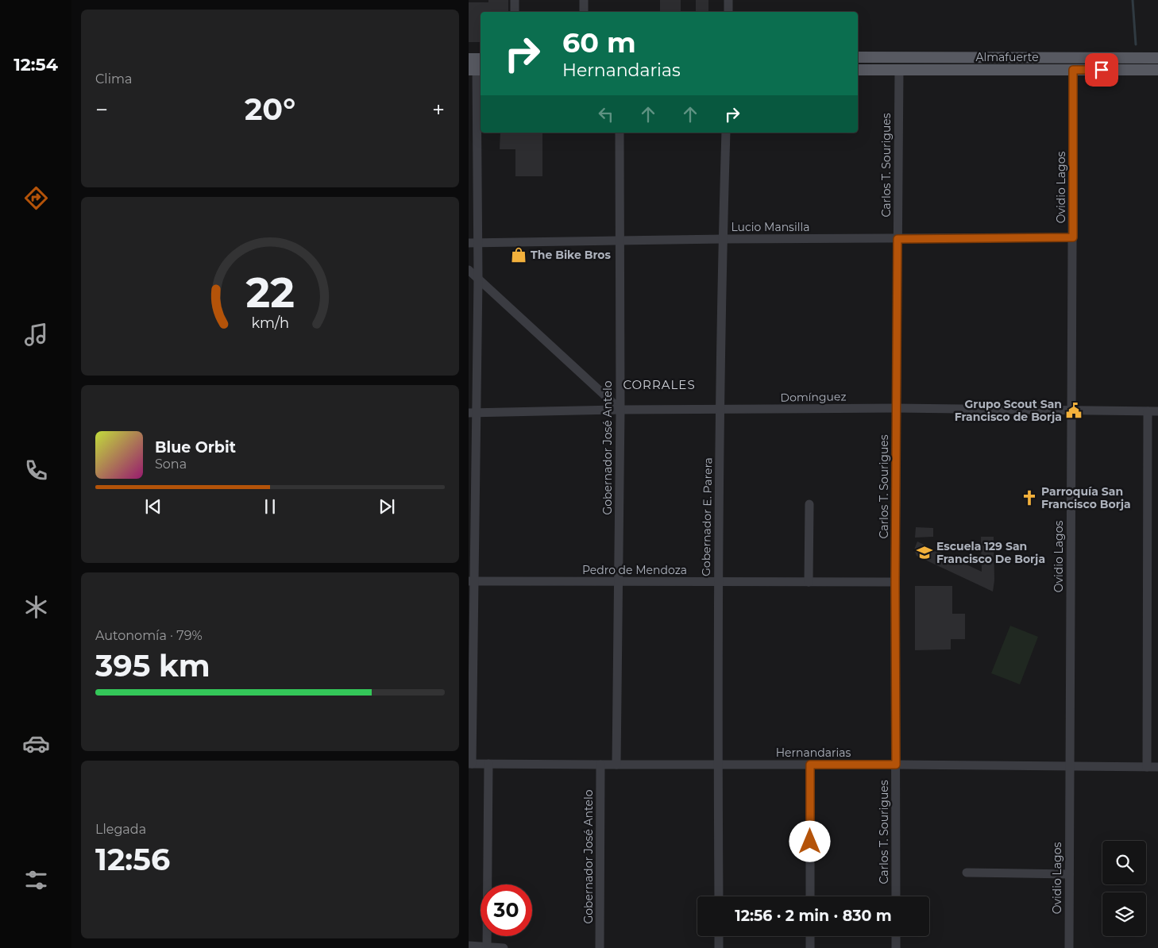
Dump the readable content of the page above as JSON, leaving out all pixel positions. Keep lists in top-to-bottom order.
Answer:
{
  "streets": {
    "main road": ["Almafuerte"],
    "street": [
      "Carlos T. Sourigues",
      "Ovidio Lagos",
      "Lucio Mansilla",
      "Domínguez",
      "Gobernador José Antelo",
      "Gobernador E. Parera",
      "Pedro de Mendoza",
      "Hernandarias"
    ]
  },
  "crossings": [
    ["Almafuerte", "Carlos T. Sourigues"],
    ["Almafuerte", "Ovidio Lagos"],
    ["Carlos T. Sourigues", "Lucio Mansilla"],
    ["Carlos T. Sourigues", "Domínguez"],
    ["Carlos T. Sourigues", "Pedro de Mendoza"],
    ["Carlos T. Sourigues", "Hernandarias"],
    ["Ovidio Lagos", "Lucio Mansilla"],
    ["Ovidio Lagos", "Domínguez"],
    ["Ovidio Lagos", "Hernandarias"],
    ["Lucio Mansilla", "Gobernador José Antelo"],
    ["Lucio Mansilla", "Gobernador E. Parera"],
    ["Domínguez", "Gobernador José Antelo"],
    ["Domínguez", "Gobernador E. Parera"],
    ["Gobernador José Antelo", "Pedro de Mendoza"],
    ["Gobernador José Antelo", "Hernandarias"],
    ["Gobernador E. Parera", "Pedro de Mendoza"],
    ["Gobernador E. Parera", "Hernandarias"]
  ],
  "districts": ["CORRALES"],
  "places": {
    "shop": ["The Bike Bros"],
    "public building": ["Grupo Scout San Francisco de Borja"],
    "church": ["Parroquía San Francisco Borja"],
    "school or university": ["Escuela 129 San Francisco De Borja"]
  },
  "page": {
    "tabs": "12:54",
    "tile": [
      "Clima",
      ["Autonomía · 79%", "395 km"],
      ["Llegada", "12:56"]
    ],
    "turn": ["60 m", "Hernandarias"],
    "heat": ["−", "20°", "+"],
    "song": ["Blue Orbit", "Sona"],
    "limit": "30",
    "trip": "12:56 · 2 min · 830 m",
    "gauge": ["22", "km/h"]
  }
}
